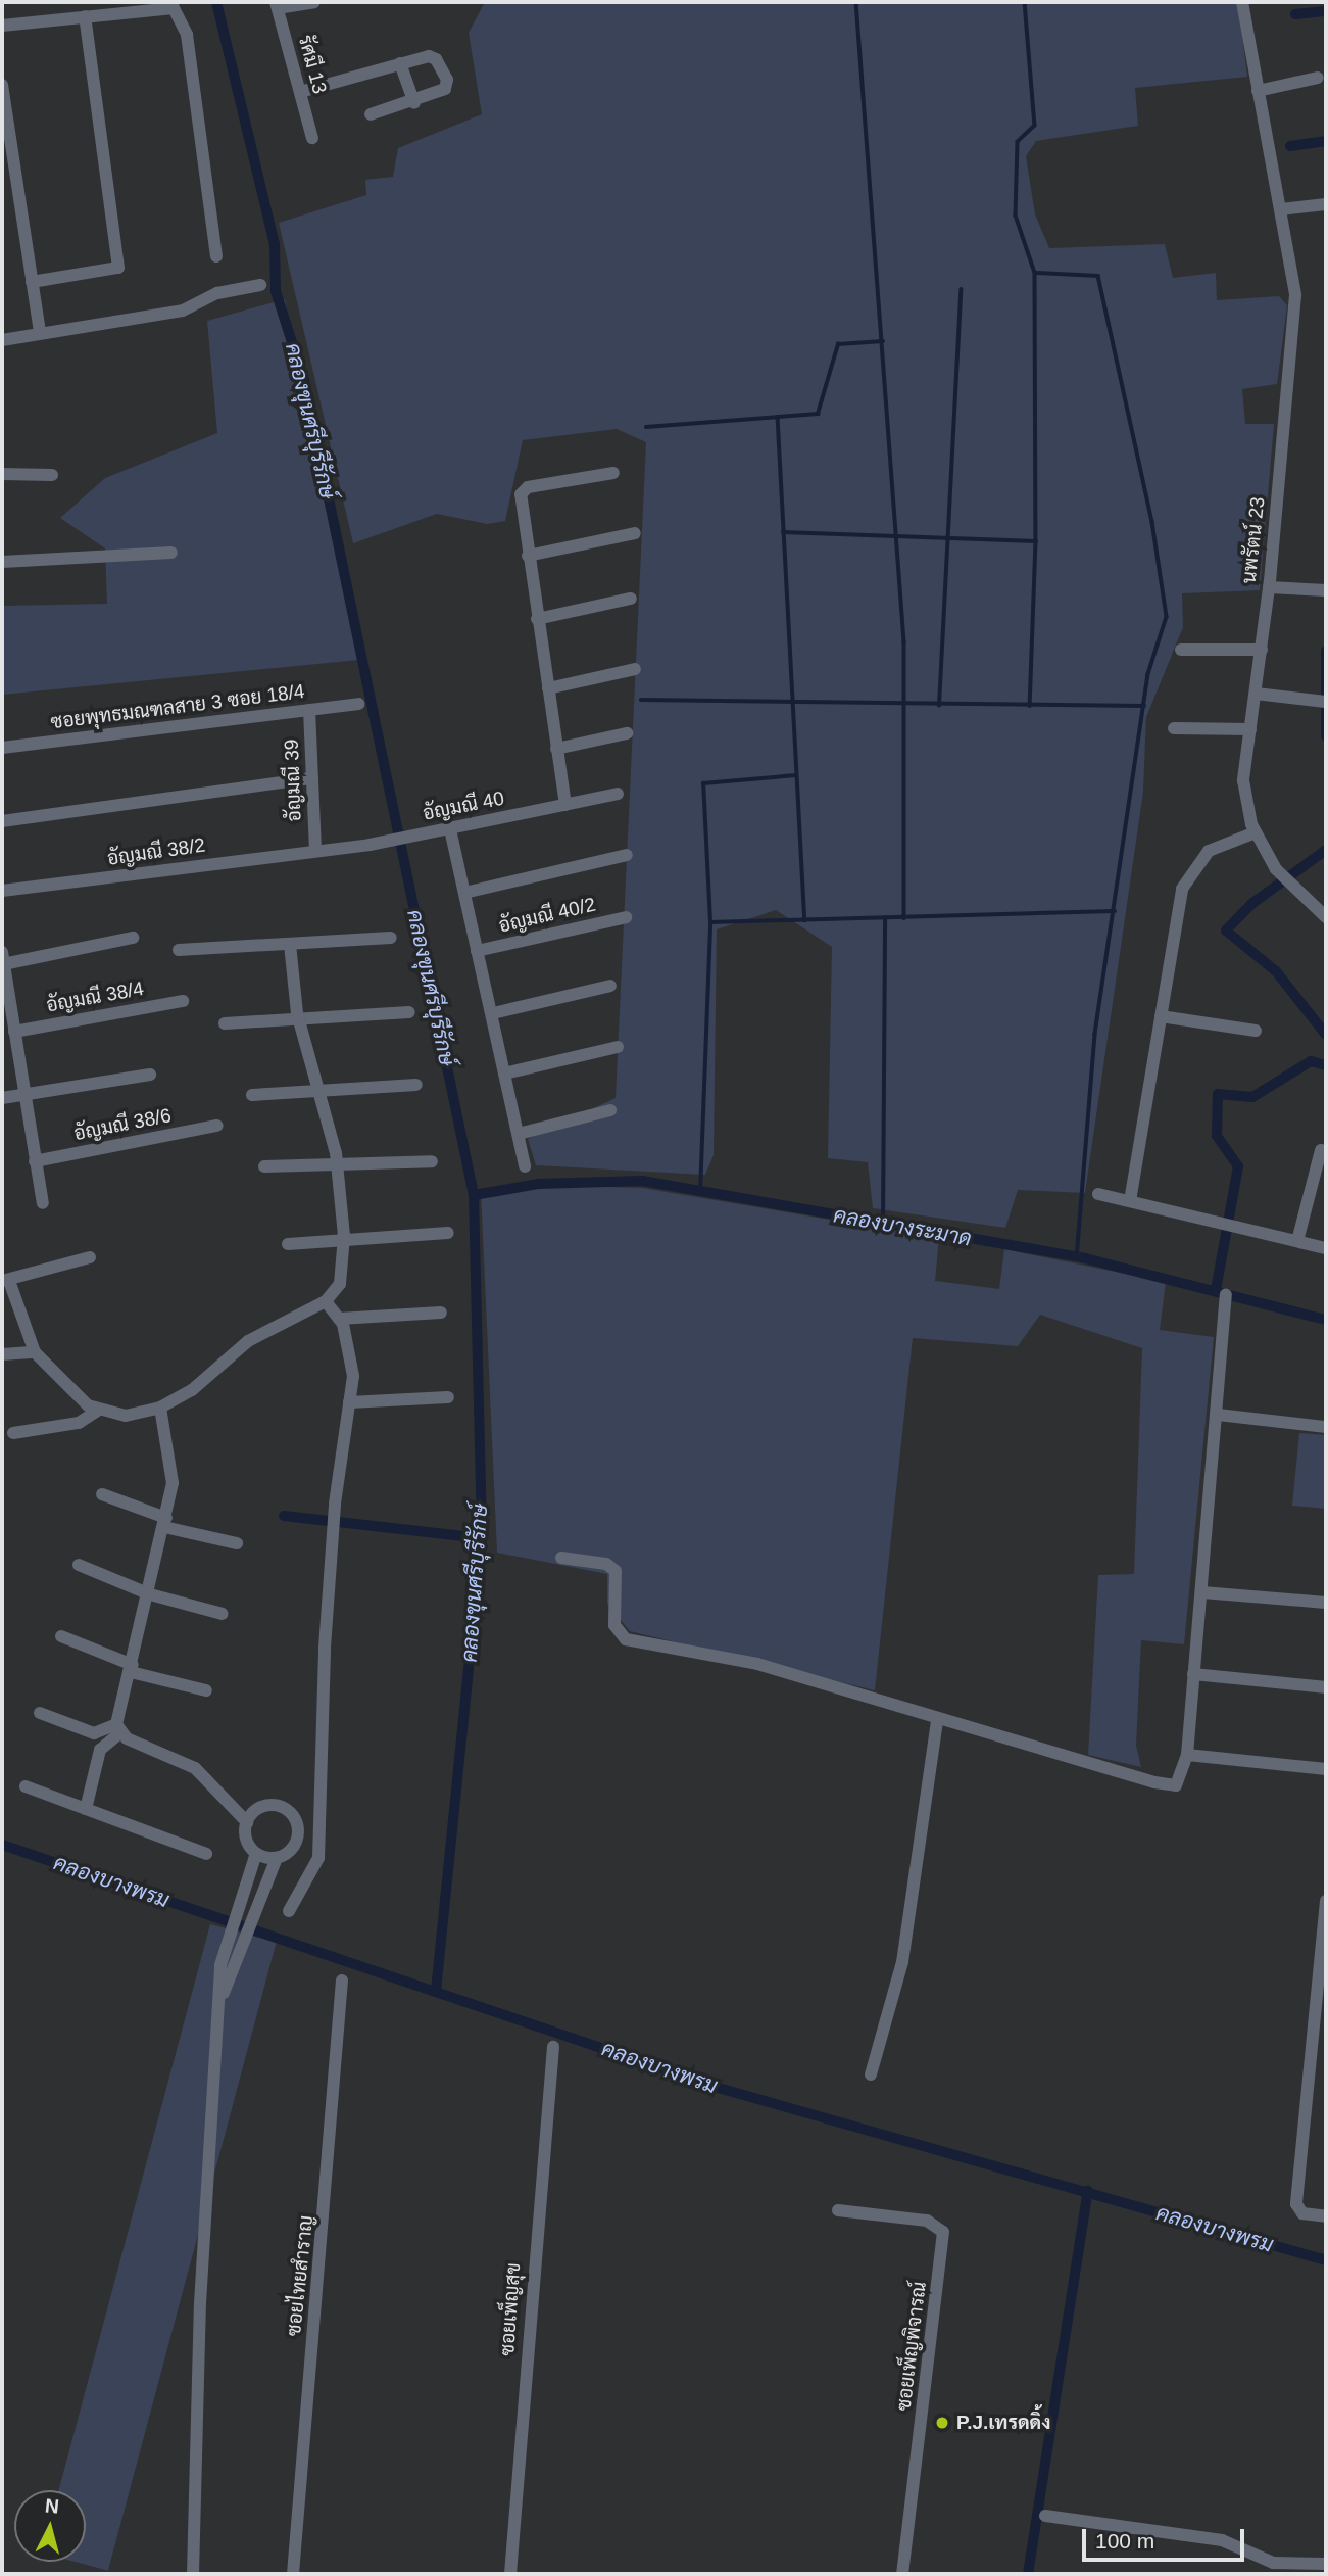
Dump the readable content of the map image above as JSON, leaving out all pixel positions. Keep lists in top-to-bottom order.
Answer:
{
  "streets": {
    "street": [
      "รัศมี 13",
      "นพรัตน์ 23",
      "ซอยพุทธมณฑลสาย 3 ซอย 18/4",
      "อัญมณี 39",
      "อัญมณี 40",
      "อัญมณี 38/2",
      "อัญมณี 40/2",
      "อัญมณี 38/4",
      "อัญมณี 38/6",
      "ซอยไทยสำราญ",
      "ซอยเพ็ญสุข",
      "ซอยเพ็ญพิจารณ์"
    ]
  },
  "crossings": [
    ["ซอยพุทธมณฑลสาย 3 ซอย 18/4", "อัญมณี 39"],
    ["อัญมณี 39", "อัญมณี 40"],
    ["อัญมณี 39", "อัญมณี 38/2"],
    ["อัญมณี 40", "อัญมณี 38/2"]
  ],
  "water": ["คลองขุนศรีบุรีรักษ์", "คลองบางระมาด", "คลองบางพรม"],
  "places": ["P.J.เทรดดิ้ง"],
  "scale_bar": "100 m",
  "north": "top"
}
